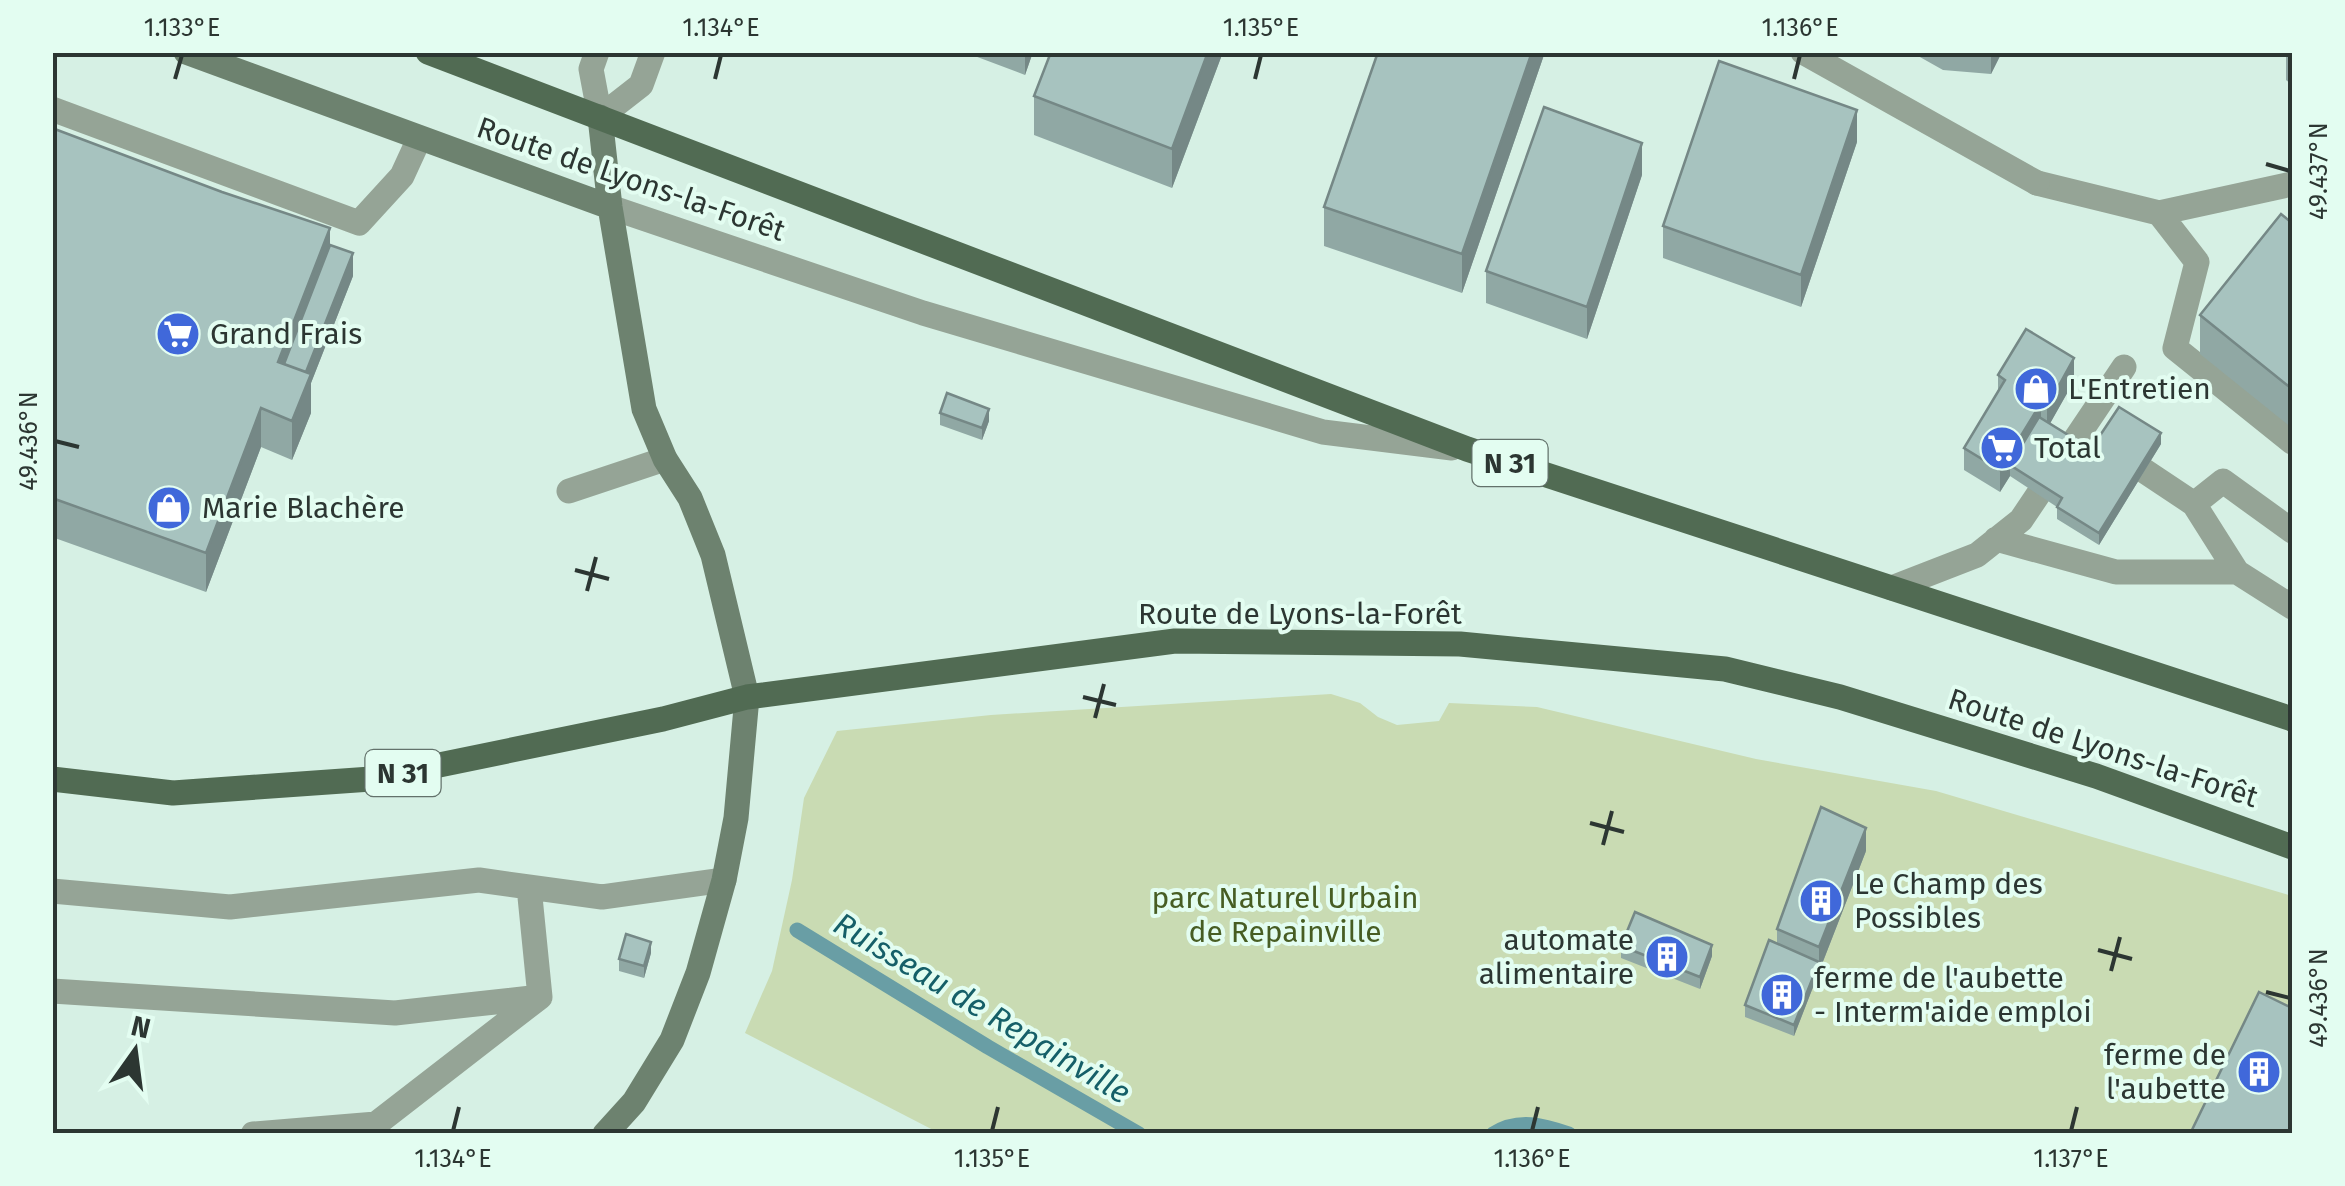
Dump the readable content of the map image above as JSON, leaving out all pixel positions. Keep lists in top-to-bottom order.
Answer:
{
  "streets": {
    "main road": ["Route de Lyons-la-Forêt", "N 31"]
  },
  "water": ["Ruisseau de Repainville"],
  "parks": ["parc Naturel Urbain de Repainville"],
  "places": {
    "supermarket": ["Grand Frais", "Total"],
    "shop": ["L'Entretien", "Marie Blachère"],
    "building": [
      "Le Champ des Possibles",
      "automate alimentaire",
      "ferme de l'aubette - Interm'aide emploi",
      "ferme de l'aubette"
    ]
  },
  "north": "top",
  "coordinates": [
    "1.133°E",
    "1.134°E",
    "1.135°E",
    "1.136°E",
    "49.437°N",
    "49.436°N",
    "1.137°E"
  ]
}
